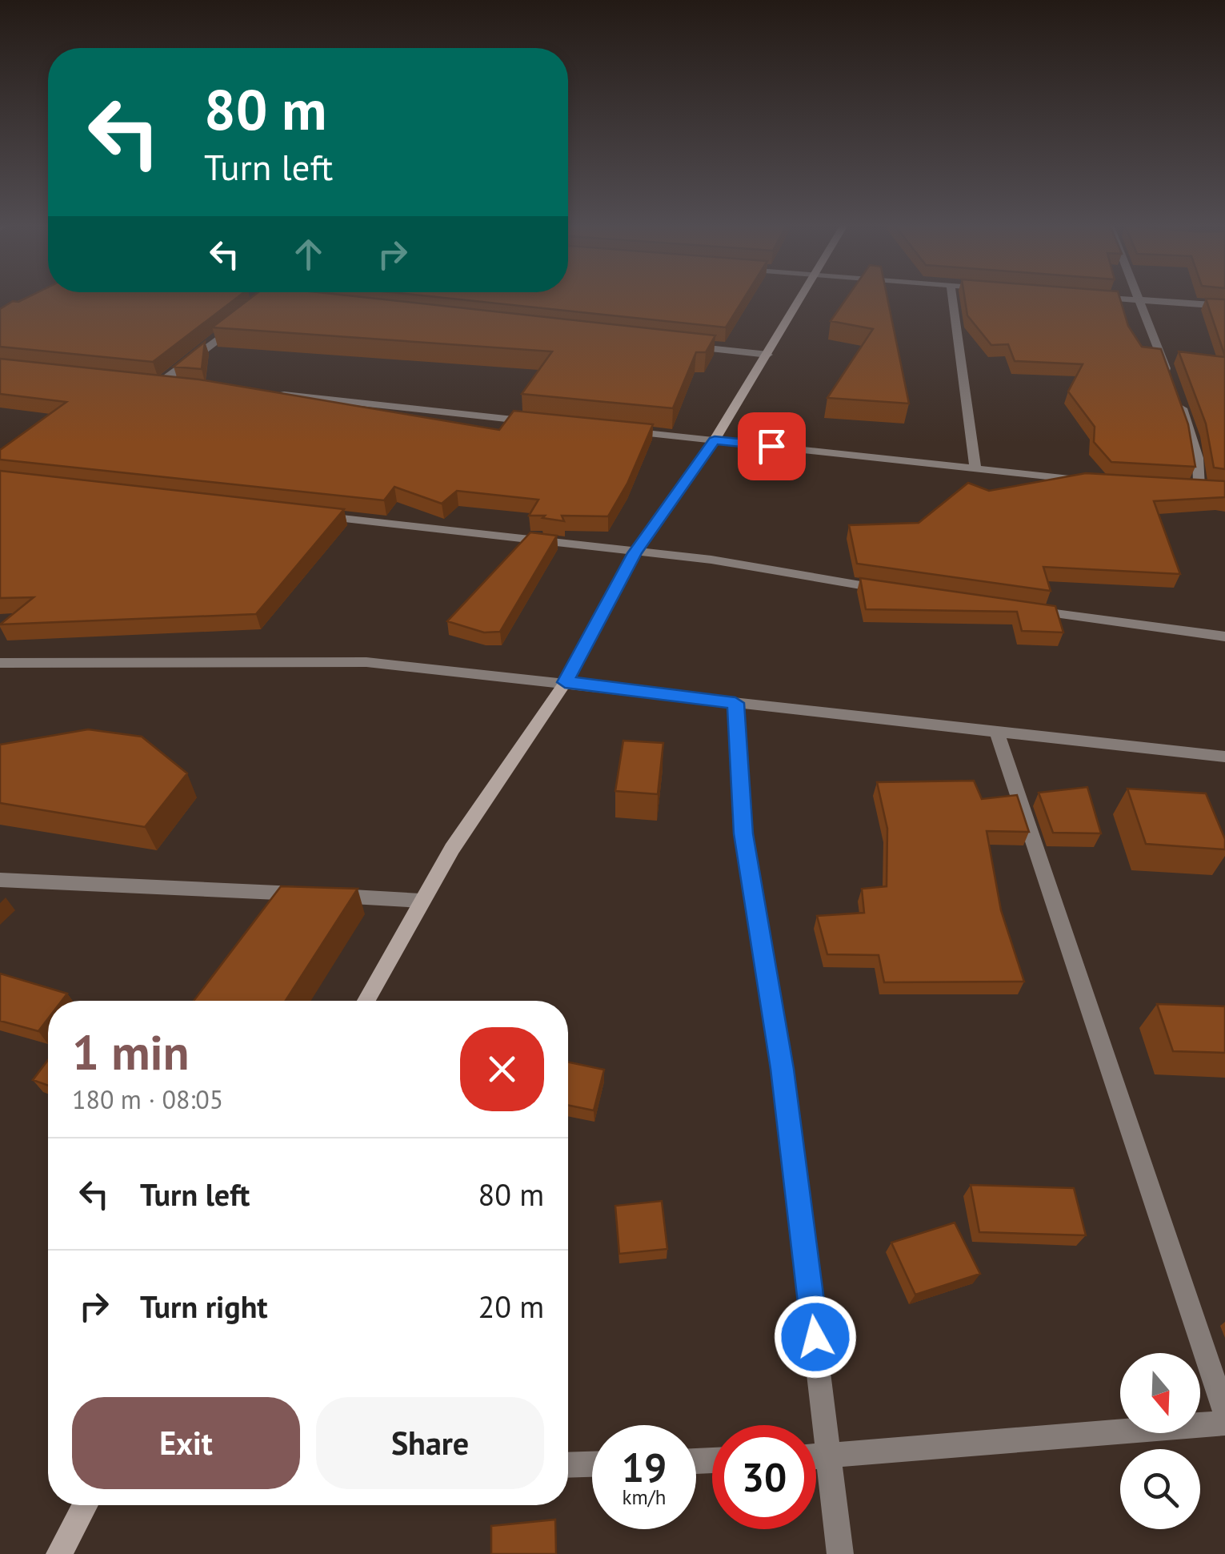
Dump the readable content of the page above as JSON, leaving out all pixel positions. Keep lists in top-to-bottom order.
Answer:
{
  "north": "bottom",
  "page": {
    "turn": ["80 m", "Turn left"],
    "heading": ["1 min", "180 m · 08:05"],
    "list": [
      {
        "name": "Turn left",
        "value": "80 m"
      },
      {
        "name": "Turn right",
        "value": "20 m"
      }
    ],
    "buttons": ["Exit", "Share"],
    "speed": "19 km/h",
    "limit": "30"
  }
}
